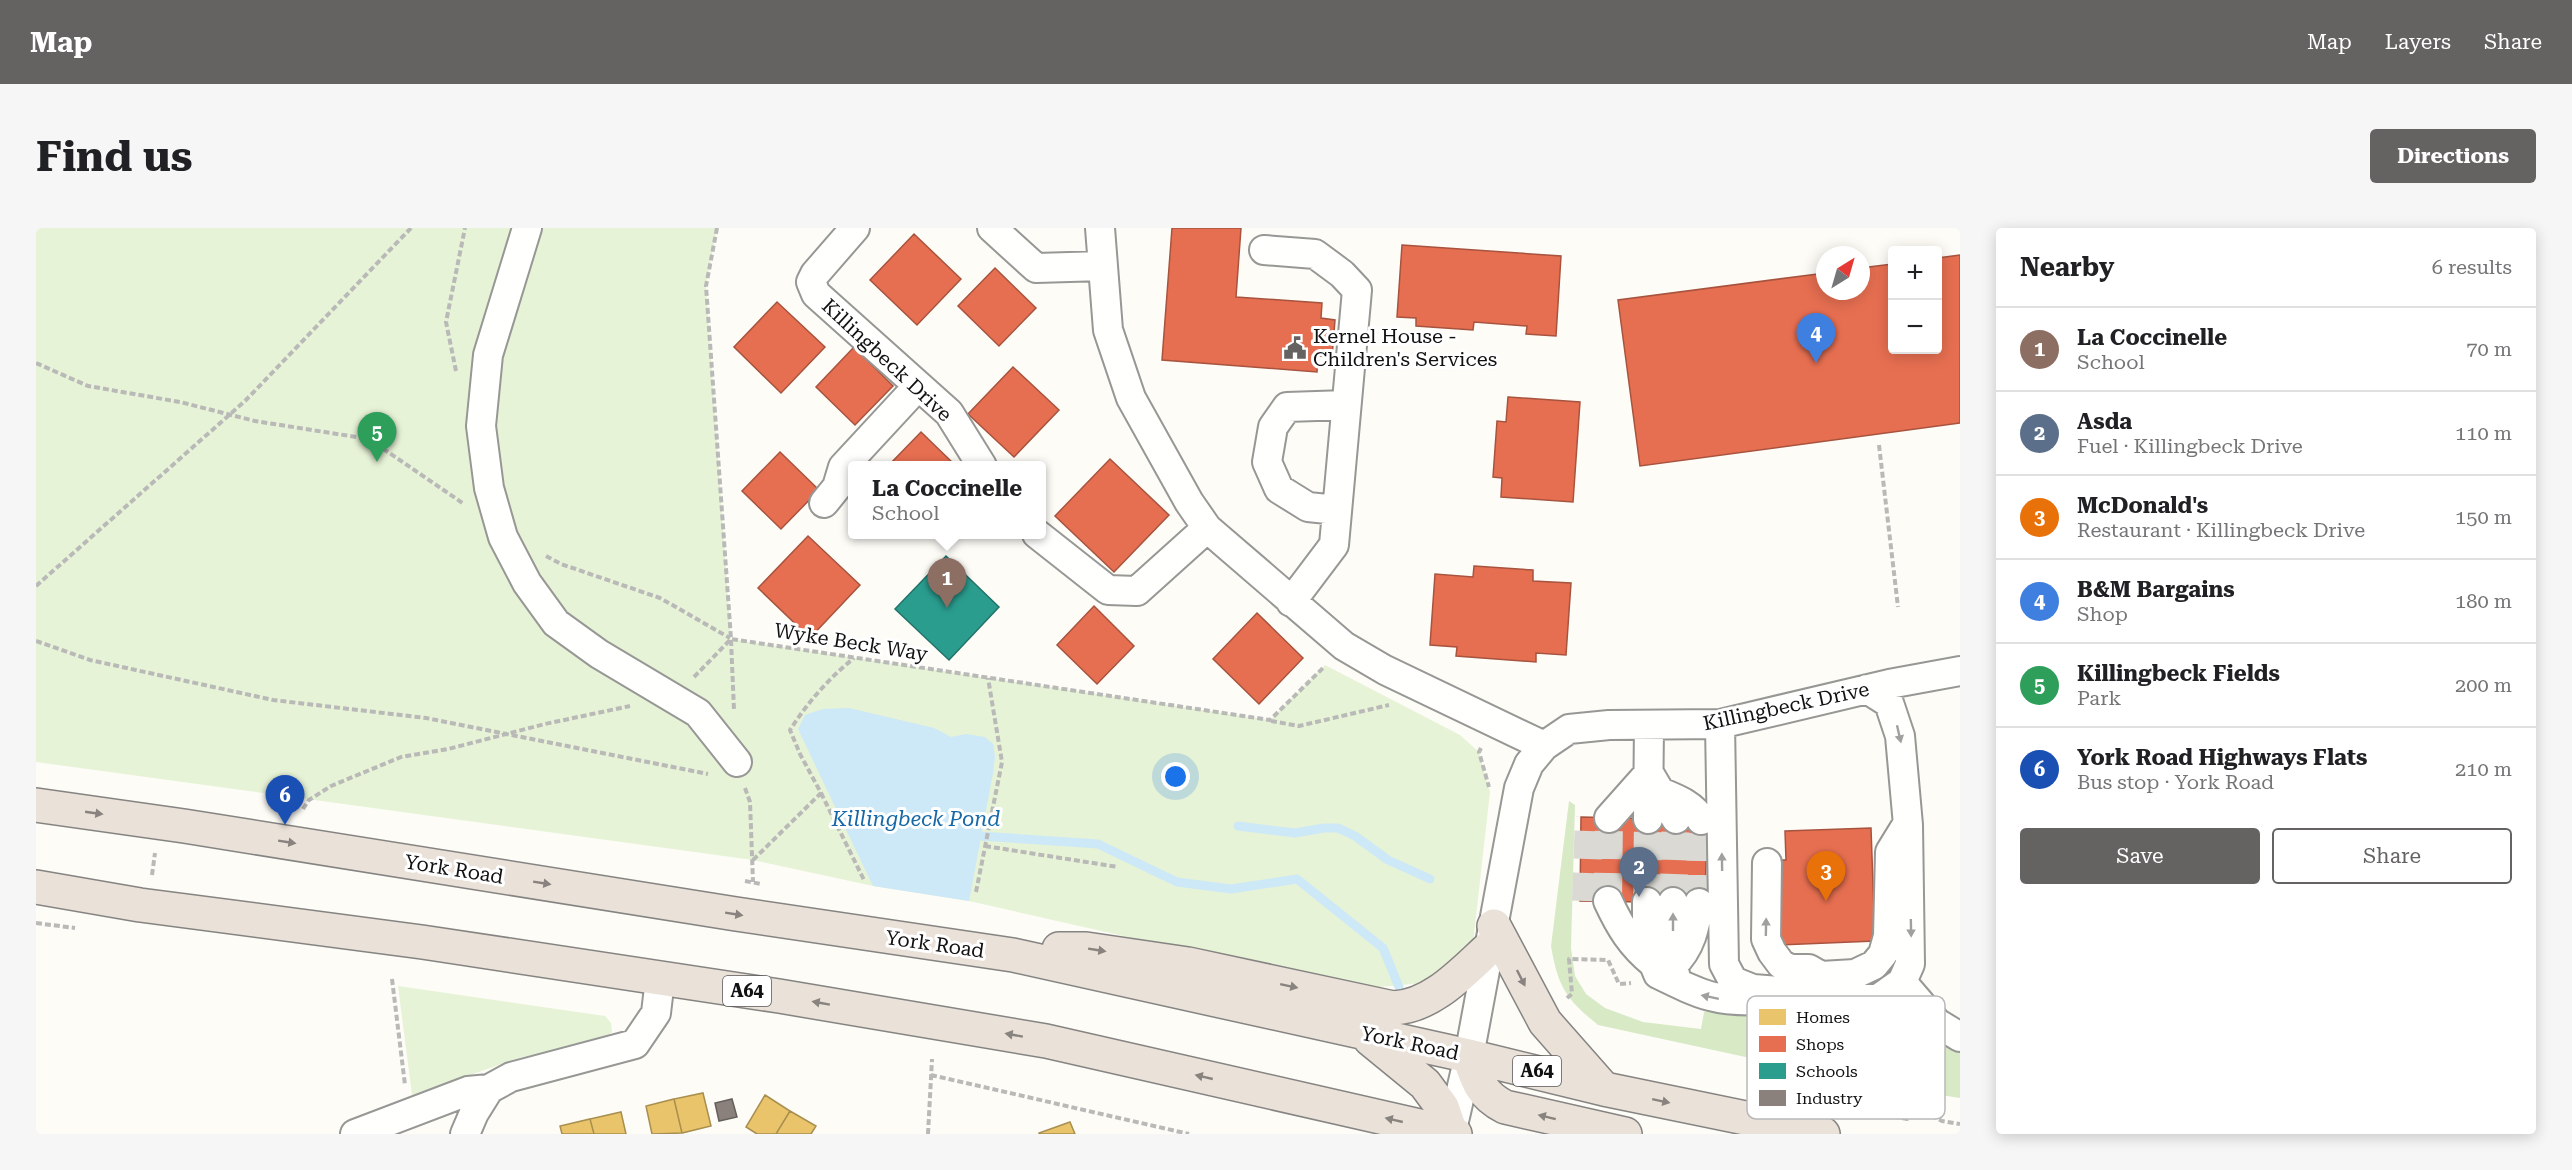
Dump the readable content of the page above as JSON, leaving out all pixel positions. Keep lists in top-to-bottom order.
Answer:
{
  "streets": {
    "highway": ["York Road", "A64"],
    "street": ["Killingbeck Drive"],
    "path": ["Wyke Beck Way"]
  },
  "crossings": [
    ["Killingbeck Drive", "York Road"],
    ["Killingbeck Drive", "A64"]
  ],
  "water": ["Killingbeck Pond"],
  "places": {
    "public building": ["Kernel House - Children's Services"]
  },
  "legend": [
    "Homes",
    "Shops",
    "Schools",
    "Industry"
  ],
  "north": "top right",
  "page": {
    "header": "Map",
    "nav": ["Map", "Layers", "Share"],
    "buttons": [
      "Directions",
      ["Save", "Share"]
    ],
    "title": "Find us",
    "heading": ["Nearby", "6 results"],
    "map_buttons": ["+", "−"],
    "list": [
      {
        "mark": "1",
        "name": "La Coccinelle",
        "note": "School",
        "value": "70 m"
      },
      {
        "mark": "2",
        "name": "Asda",
        "note": "Fuel · Killingbeck Drive",
        "value": "110 m"
      },
      {
        "mark": "3",
        "name": "McDonald's",
        "note": "Restaurant · Killingbeck Drive",
        "value": "150 m"
      },
      {
        "mark": "4",
        "name": "B&M Bargains",
        "note": "Shop",
        "value": "180 m"
      },
      {
        "mark": "5",
        "name": "Killingbeck Fields",
        "note": "Park",
        "value": "200 m"
      },
      {
        "mark": "6",
        "name": "York Road Highways Flats",
        "note": "Bus stop · York Road",
        "value": "210 m"
      }
    ],
    "pins": [
      "4",
      "5",
      "1",
      "6",
      "2",
      "3"
    ],
    "popup": ["La Coccinelle", "School"]
  }
}
